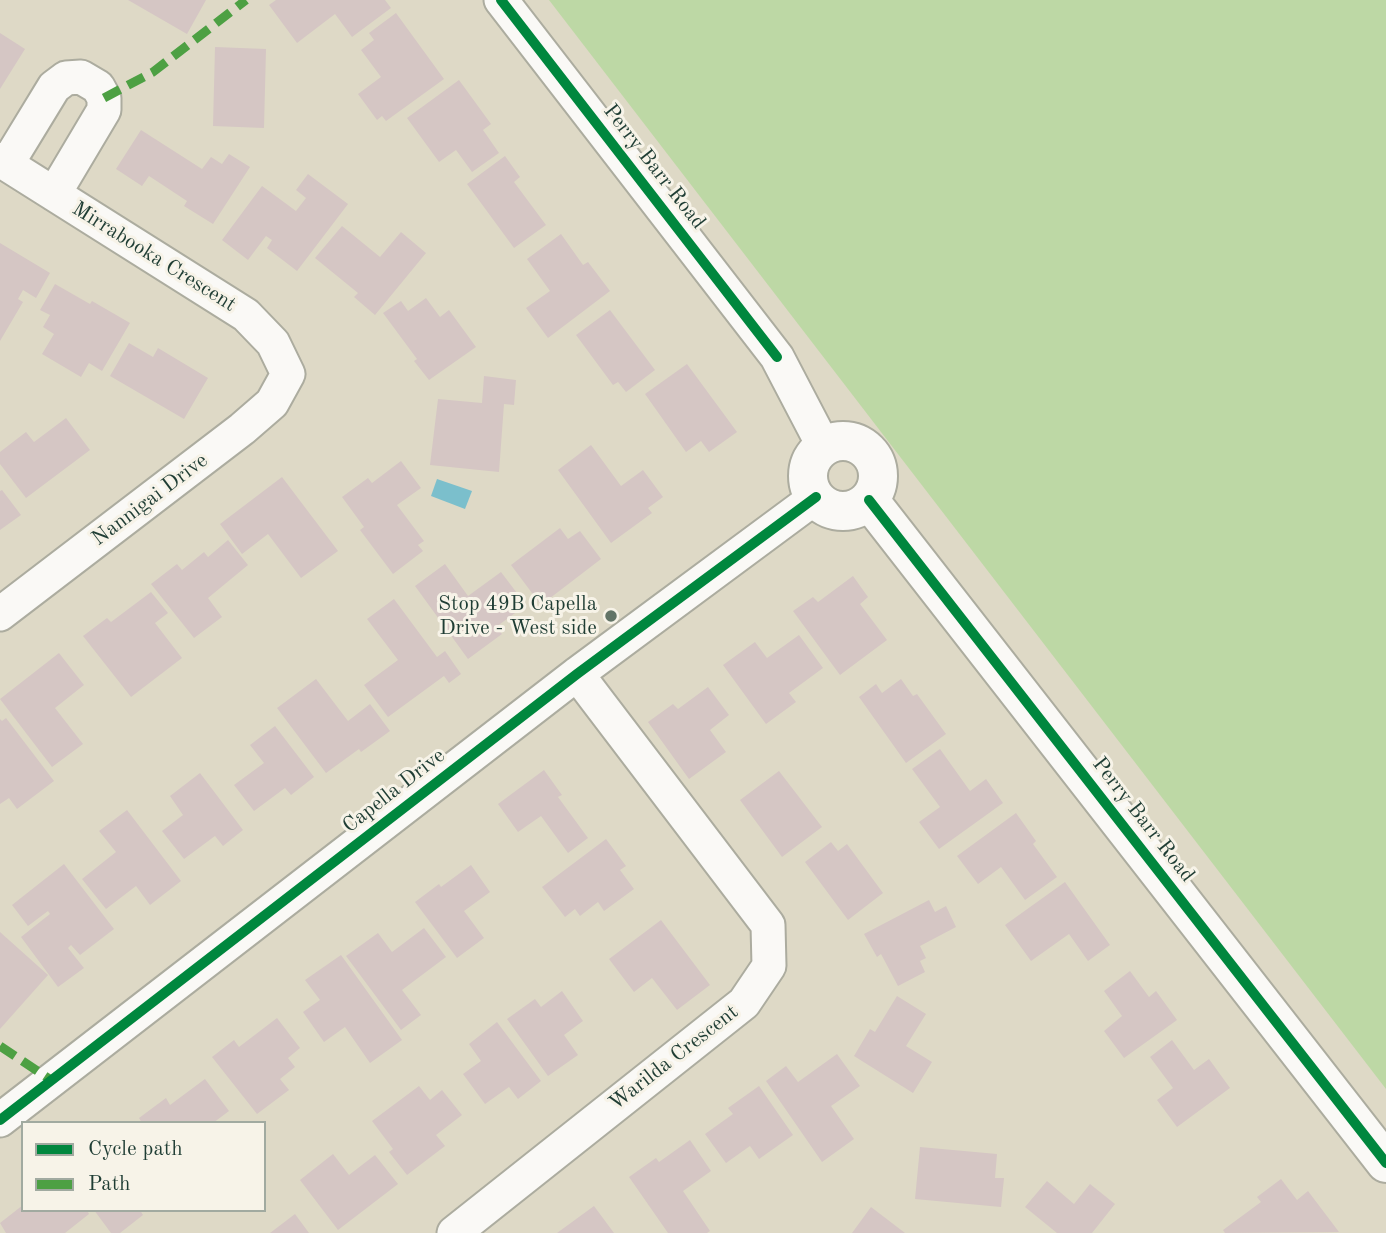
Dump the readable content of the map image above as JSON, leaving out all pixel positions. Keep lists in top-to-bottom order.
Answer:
{
  "streets": {
    "street": [
      "Perry Barr Road",
      "Mirrabooka Crescent",
      "Nannigai Drive",
      "Capella Drive",
      "Warilda Crescent"
    ]
  },
  "crossings": [
    ["Perry Barr Road", "Capella Drive"],
    ["Mirrabooka Crescent", "Nannigai Drive"],
    ["Capella Drive", "Warilda Crescent"]
  ],
  "places": ["Stop 49B Capella Drive - West side"],
  "legend": ["Cycle path", "Path"]
}
